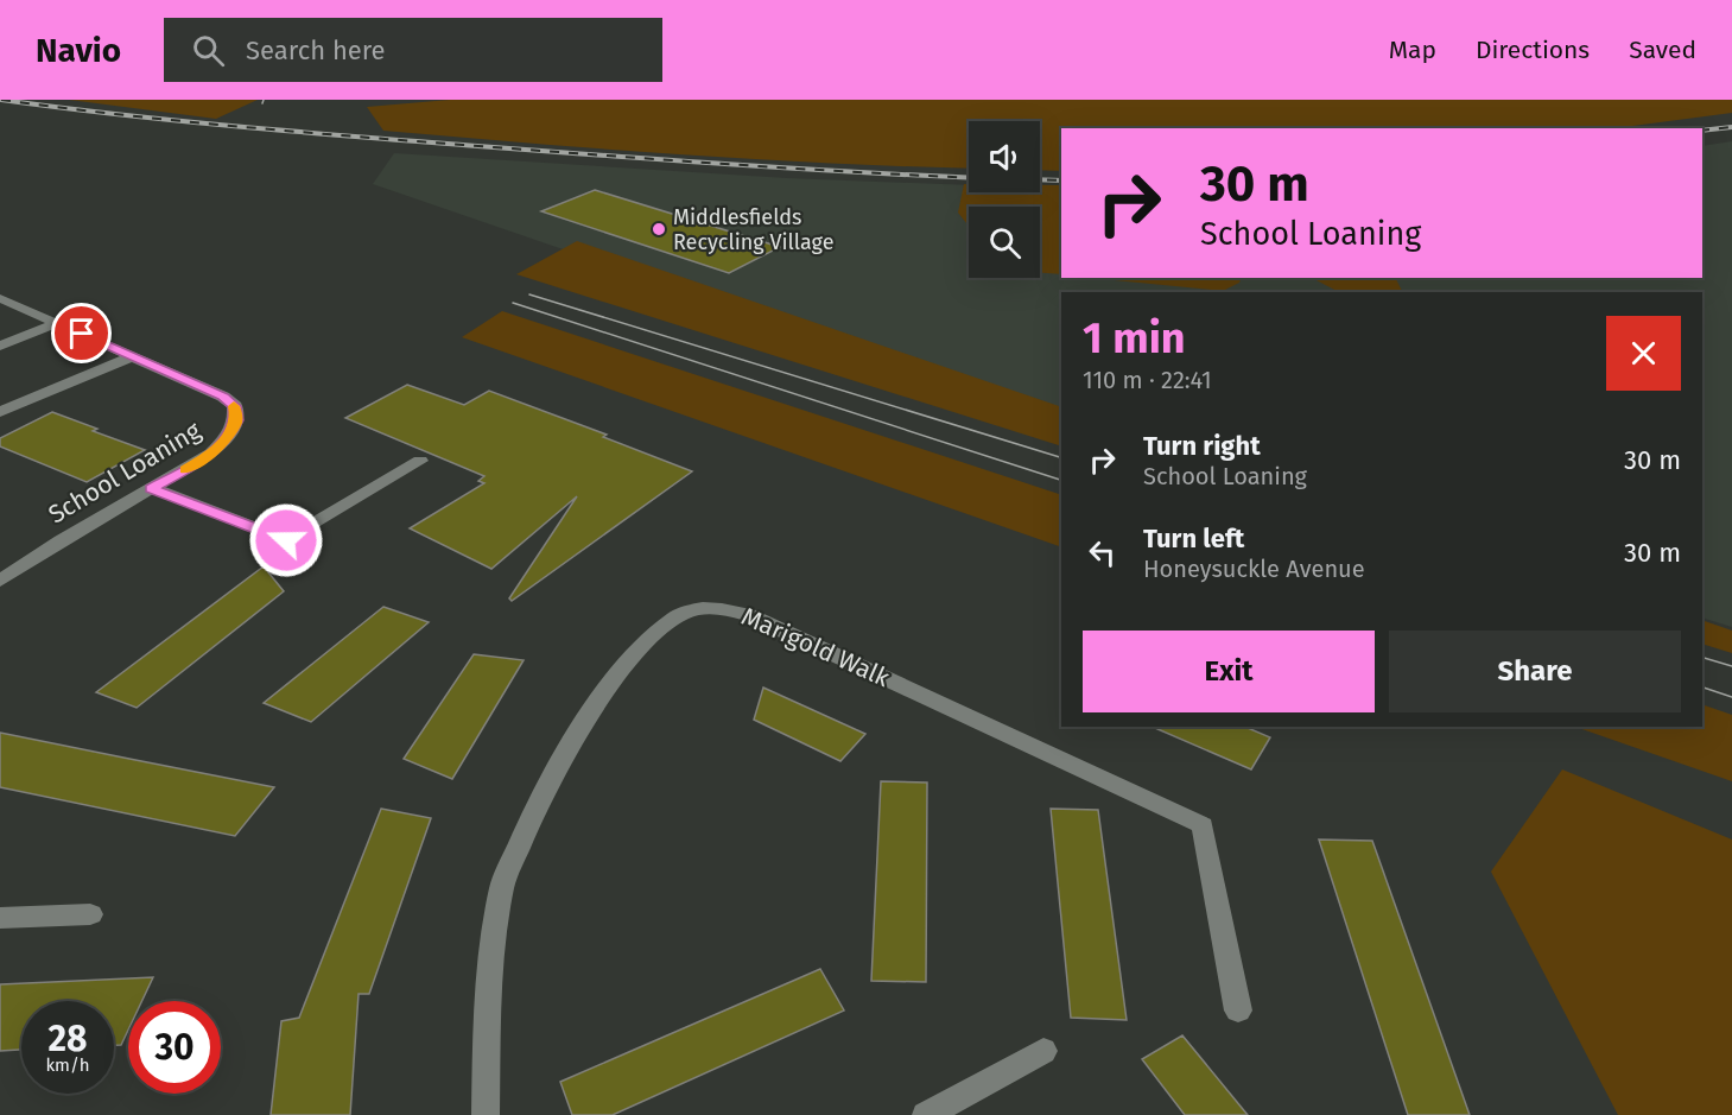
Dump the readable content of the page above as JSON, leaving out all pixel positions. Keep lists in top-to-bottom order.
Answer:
{
  "streets": {
    "street": ["School Loaning", "Marigold Walk"]
  },
  "places": ["Middlesfields Recycling Village"],
  "page": {
    "header": "Navio",
    "search": "Search here",
    "nav": ["Map", "Directions", "Saved"],
    "turn": ["30 m", "School Loaning"],
    "heading": ["1 min", "110 m · 22:41"],
    "list": [
      {
        "name": "Turn right",
        "note": "School Loaning",
        "value": "30 m"
      },
      {
        "name": "Turn left",
        "note": "Honeysuckle Avenue",
        "value": "30 m"
      }
    ],
    "buttons": ["Exit", "Share"],
    "speed": "28 km/h",
    "limit": "30"
  }
}
